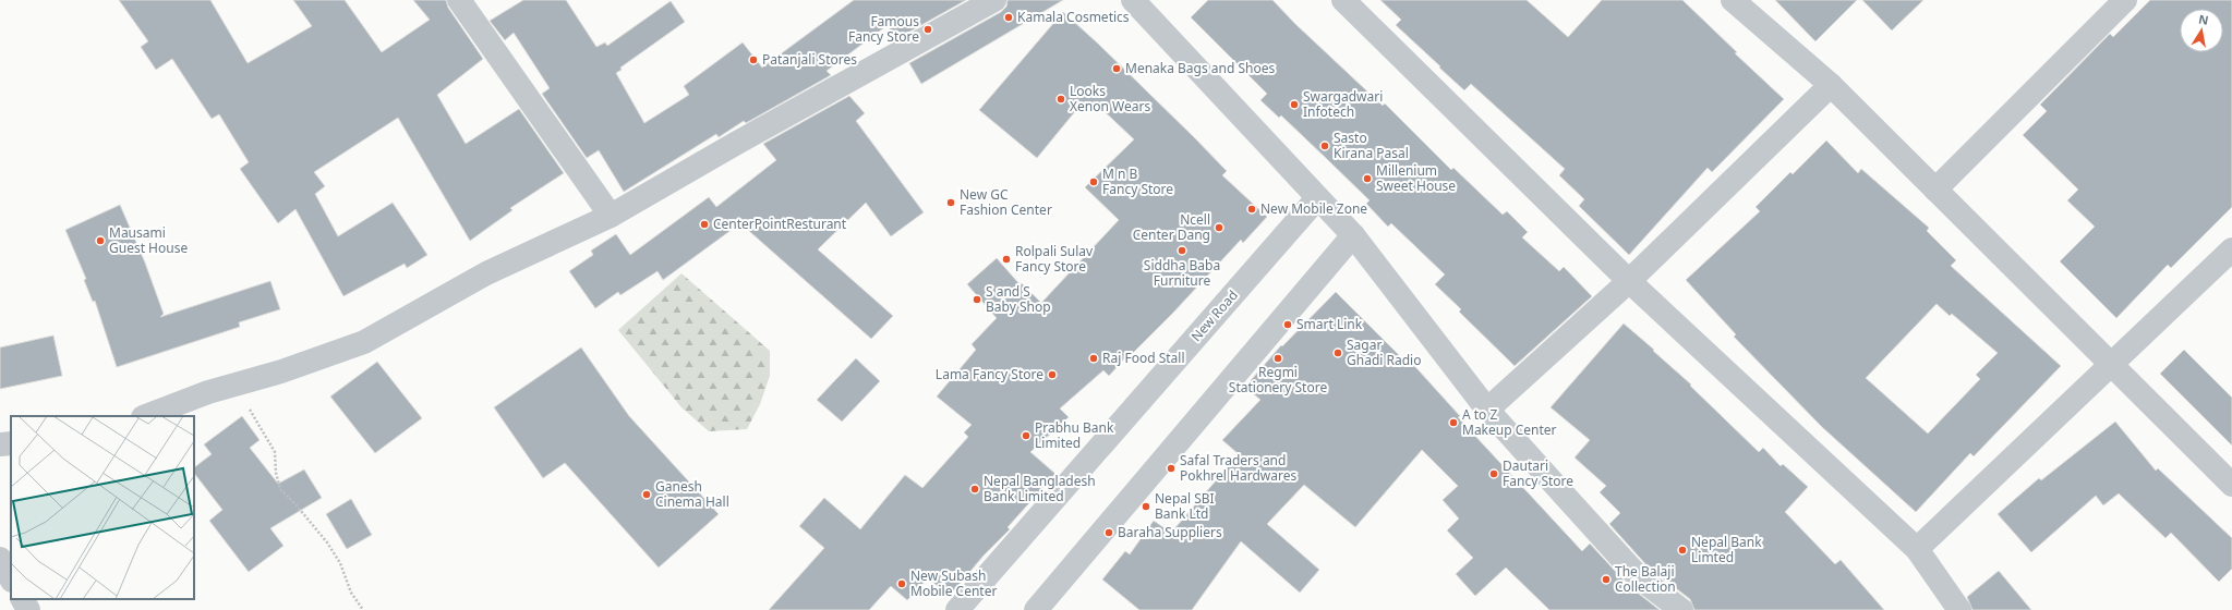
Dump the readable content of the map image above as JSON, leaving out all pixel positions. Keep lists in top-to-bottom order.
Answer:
{
  "streets": {
    "street": ["New Road"]
  },
  "places": [
    "Kamala Cosmetics",
    "Famous Fancy Store",
    "Patanjali Stores",
    "Menaka Bags and Shoes",
    "Looks Xenon Wears",
    "Swargadwari Infotech",
    "Sasto Kirana Pasal",
    "Millenium Sweet House",
    "M n B Fancy Store",
    "New GC Fashion Center",
    "New Mobile Zone",
    "CenterPointResturant",
    "Ncell Center Dang",
    "Mausami Guest House",
    "Siddha Baba Furniture",
    "Rolpali Sulav Fancy Store",
    "S and S Baby Shop",
    "Smart Link",
    "Sagar Ghadi Radio",
    "Raj Food Stall",
    "Regmi Stationery Store",
    "Lama Fancy Store",
    "A to Z Makeup Center",
    "Prabhu Bank Limited",
    "Safal Traders and Pokhrel Hardwares",
    "Dautari Fancy Store",
    "Nepal Bangladesh Bank Limited",
    "Ganesh Cinema Hall",
    "Nepal SBI Bank Ltd",
    "Baraha Suppliers",
    "Nepal Bank Limted",
    "The Balaji Collection",
    "New Subash Mobile Center"
  ],
  "north": "top"
}
